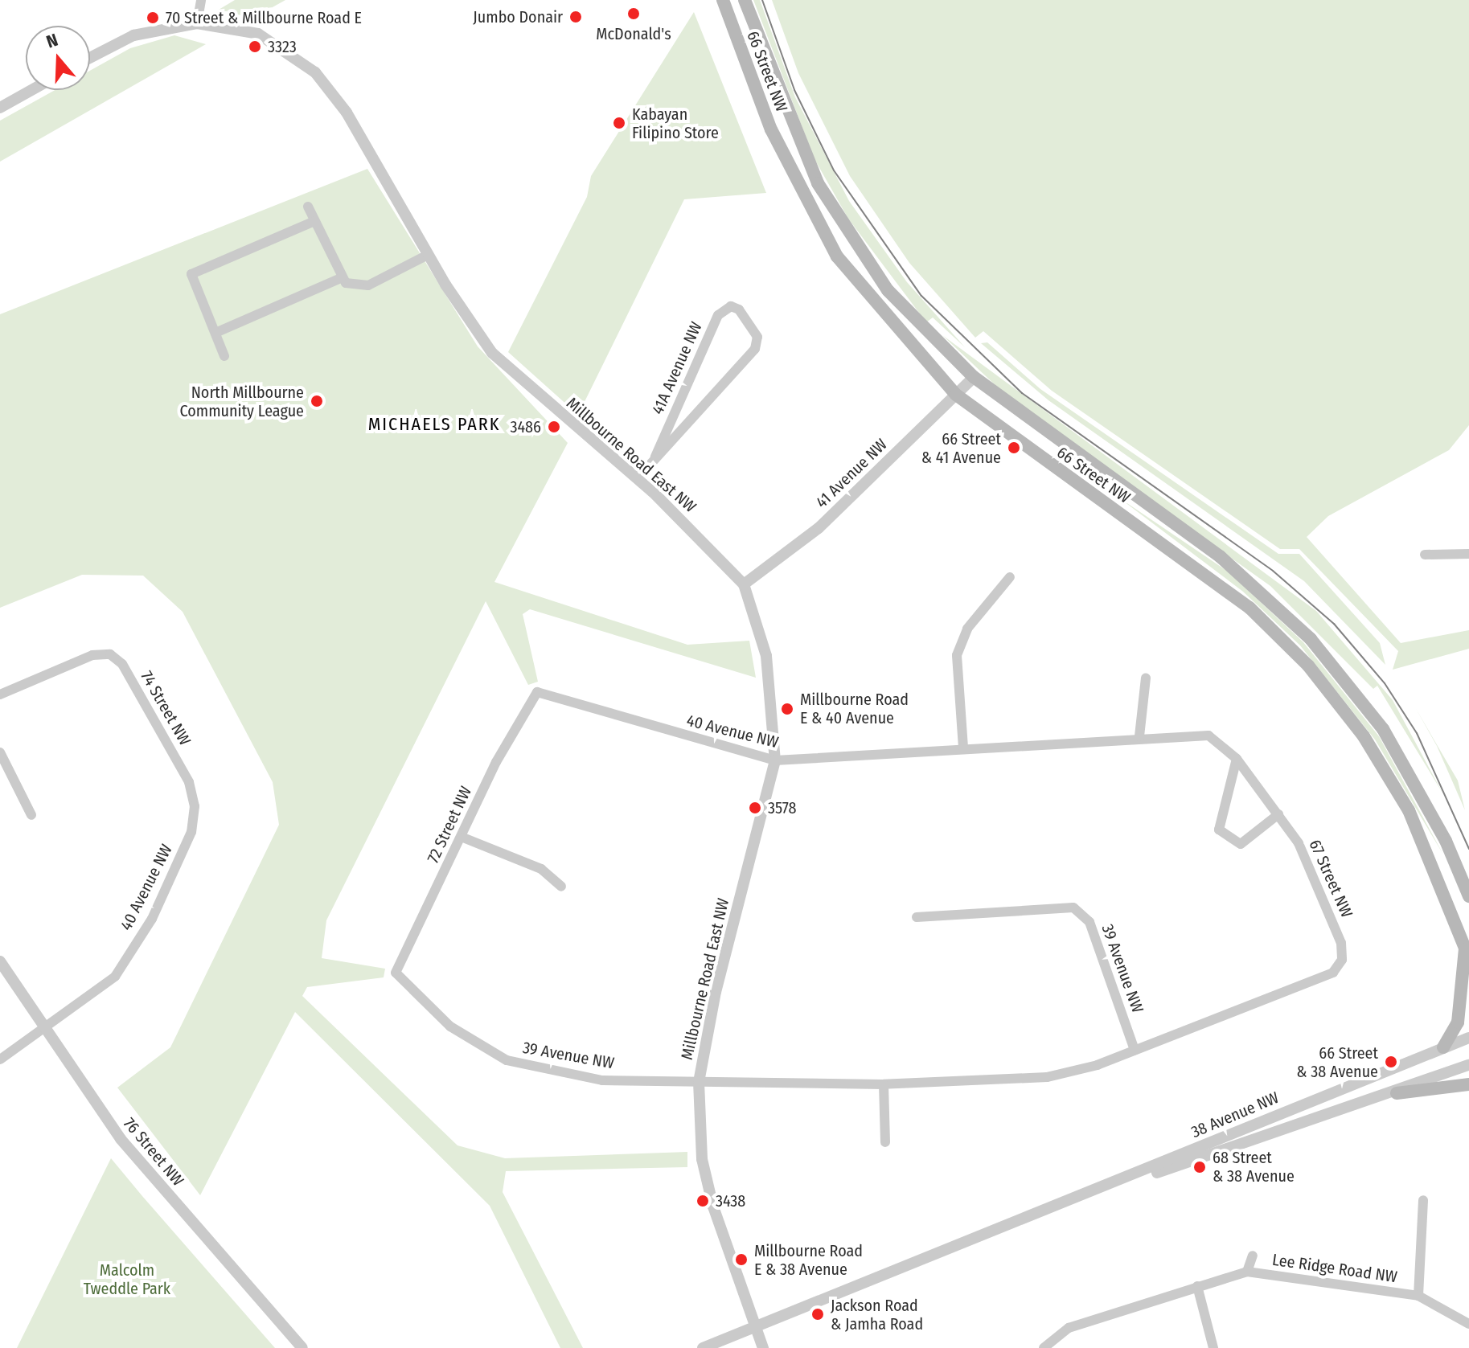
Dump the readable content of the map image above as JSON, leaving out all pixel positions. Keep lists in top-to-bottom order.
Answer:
{
  "streets": {
    "main road": ["66 Street NW"],
    "street": [
      "41A Avenue NW",
      "Millbourne Road East NW",
      "41 Avenue NW",
      "74 Street NW",
      "40 Avenue NW",
      "72 Street NW",
      "67 Street NW",
      "39 Avenue NW",
      "38 Avenue NW",
      "76 Street NW",
      "Lee Ridge Road NW"
    ]
  },
  "crossings": [
    ["66 Street NW", "41 Avenue NW"],
    ["41A Avenue NW", "Millbourne Road East NW"],
    ["Millbourne Road East NW", "41 Avenue NW"],
    ["Millbourne Road East NW", "40 Avenue NW"],
    ["Millbourne Road East NW", "39 Avenue NW"],
    ["Millbourne Road East NW", "38 Avenue NW"],
    ["74 Street NW", "40 Avenue NW"],
    ["40 Avenue NW", "72 Street NW"],
    ["40 Avenue NW", "67 Street NW"],
    ["40 Avenue NW", "76 Street NW"],
    ["72 Street NW", "39 Avenue NW"],
    ["67 Street NW", "39 Avenue NW"]
  ],
  "districts": ["MICHAELS PARK"],
  "parks": ["Malcolm Tweddle Park"],
  "places": [
    "McDonald's",
    "Jumbo Donair",
    "70 Street & Millbourne Road E",
    "3323",
    "Kabayan Filipino Store",
    "North Millbourne Community League",
    "3486",
    "66 Street & 41 Avenue",
    "Millbourne Road E & 40 Avenue",
    "3578",
    "66 Street & 38 Avenue",
    "68 Street & 38 Avenue",
    "3438",
    "Millbourne Road E & 38 Avenue",
    "Jackson Road & Jamha Road"
  ],
  "north": "top"
}
